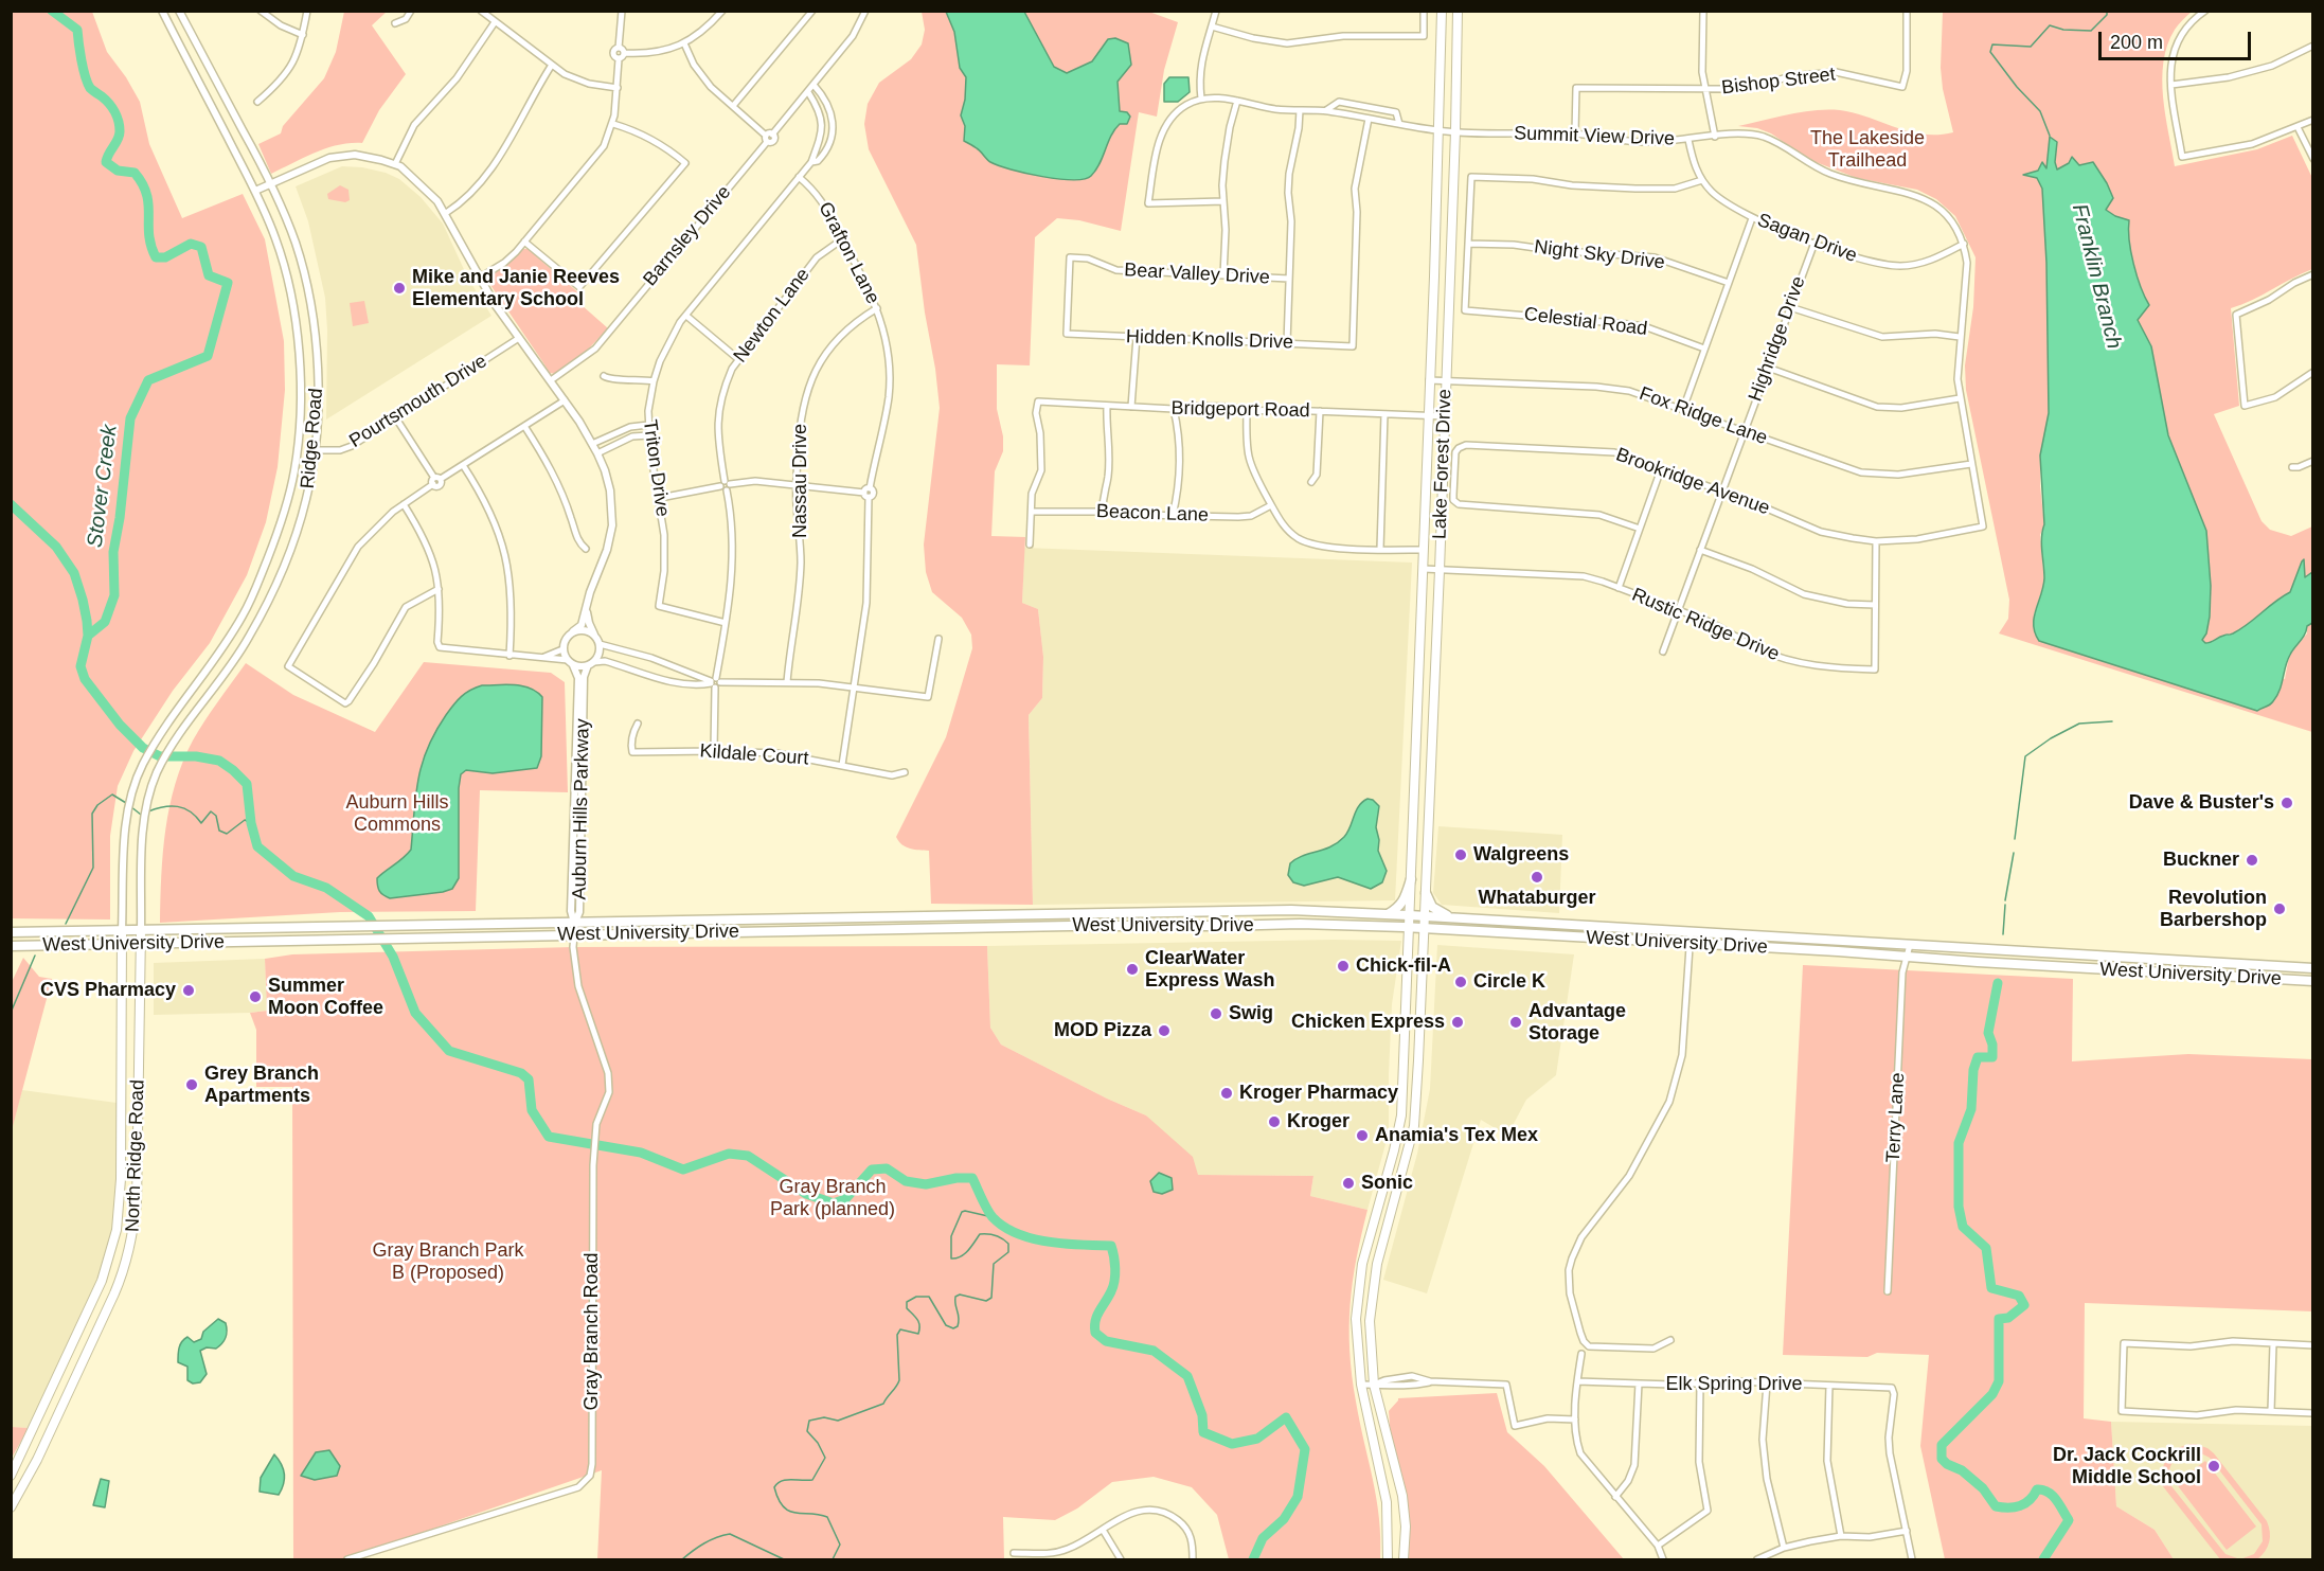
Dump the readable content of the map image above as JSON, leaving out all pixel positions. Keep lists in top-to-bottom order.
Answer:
{
  "streets": {
    "highway": ["West University Drive"],
    "main road": ["Lake Forest Drive", "North Ridge Road"],
    "street": [
      "Bishop Street",
      "Summit View Drive",
      "Barnsley Drive",
      "Sagan Drive",
      "Grafton Lane",
      "Night Sky Drive",
      "Bear Valley Drive",
      "Newton Lane",
      "Celestial Road",
      "Highridge Drive",
      "Hidden Knolls Drive",
      "Pourtsmouth Drive",
      "Bridgeport Road",
      "Fox Ridge Lane",
      "Ridge Road",
      "Triton Drive",
      "Nassau Drive",
      "Brookridge Avenue",
      "Beacon Lane",
      "Rustic Ridge Drive",
      "Kildale Court",
      "Auburn Hills Parkway",
      "Terry Lane",
      "Gray Branch Road",
      "Elk Spring Drive"
    ]
  },
  "crossings": [
    ["Bishop Street", "Summit View Drive"],
    ["Summit View Drive", "Sagan Drive"],
    ["Summit View Drive", "Hidden Knolls Drive"],
    ["Summit View Drive", "Fox Ridge Lane"],
    ["Summit View Drive", "Lake Forest Drive"],
    ["Summit View Drive", "Brookridge Avenue"],
    ["Sagan Drive", "Highridge Drive"],
    ["Grafton Lane", "Newton Lane"],
    ["Grafton Lane", "Triton Drive"],
    ["Grafton Lane", "Nassau Drive"],
    ["Grafton Lane", "Kildale Court"],
    ["Night Sky Drive", "Celestial Road"],
    ["Bear Valley Drive", "Hidden Knolls Drive"],
    ["Newton Lane", "Triton Drive"],
    ["Newton Lane", "Kildale Court"],
    ["Highridge Drive", "Fox Ridge Lane"],
    ["Highridge Drive", "Brookridge Avenue"],
    ["Highridge Drive", "Rustic Ridge Drive"],
    ["Pourtsmouth Drive", "Ridge Road"],
    ["Bridgeport Road", "Lake Forest Drive"],
    ["Bridgeport Road", "Beacon Lane"],
    ["Fox Ridge Lane", "Lake Forest Drive"],
    ["Ridge Road", "West University Drive"],
    ["Ridge Road", "North Ridge Road"],
    ["Lake Forest Drive", "Rustic Ridge Drive"],
    ["Lake Forest Drive", "West University Drive"],
    ["Auburn Hills Parkway", "West University Drive"],
    ["West University Drive", "Terry Lane"],
    ["West University Drive", "North Ridge Road"],
    ["West University Drive", "Gray Branch Road"]
  ],
  "water": ["Franklin Branch", "Stover Creek"],
  "parks": [
    "The Lakeside Trailhead",
    "Auburn Hills Commons",
    "Gray Branch Park (planned)",
    "Gray Branch Park B (Proposed)"
  ],
  "places": [
    "Mike and Janie Reeves Elementary School",
    "Dave & Buster's",
    "Walgreens",
    "Buckner",
    "Whataburger",
    "Revolution Barbershop",
    "Chick-fil-A",
    "ClearWater Express Wash",
    "Circle K",
    "CVS Pharmacy",
    "Summer Moon Coffee",
    "Swig",
    "Chicken Express",
    "Advantage Storage",
    "MOD Pizza",
    "Grey Branch Apartments",
    "Kroger Pharmacy",
    "Kroger",
    "Anamia's Tex Mex",
    "Sonic",
    "Dr. Jack Cockrill Middle School"
  ],
  "scale_bar": "200 m"
}
